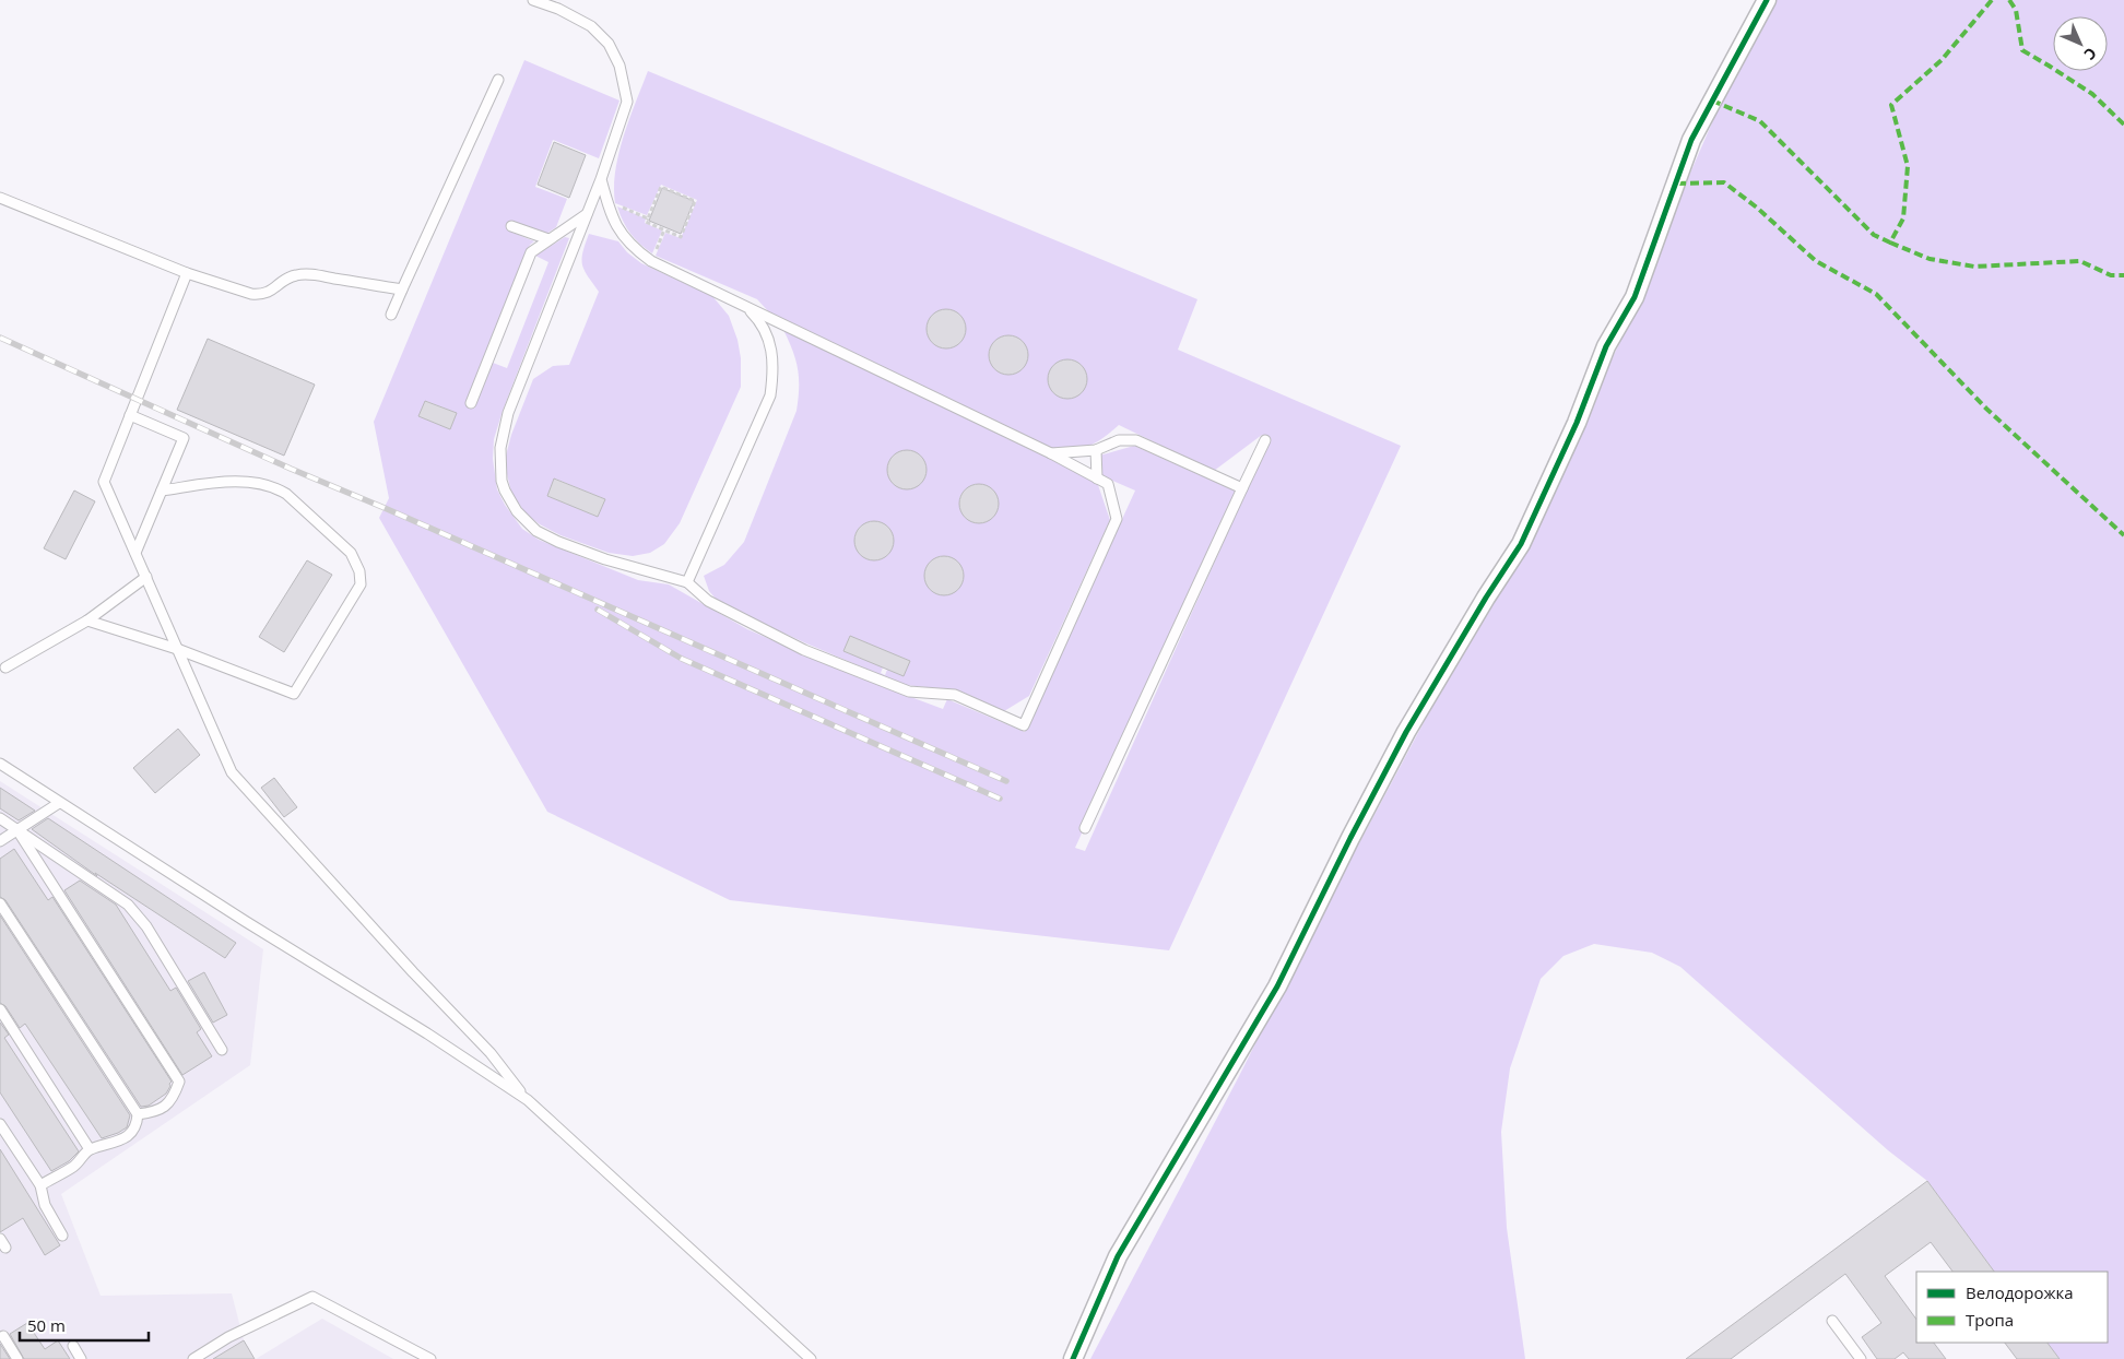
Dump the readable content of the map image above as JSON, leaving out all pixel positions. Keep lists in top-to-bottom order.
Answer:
{
  "legend": ["Велодорожка", "Тропа"],
  "scale_bar": "50 m",
  "north": "bottom right"
}
